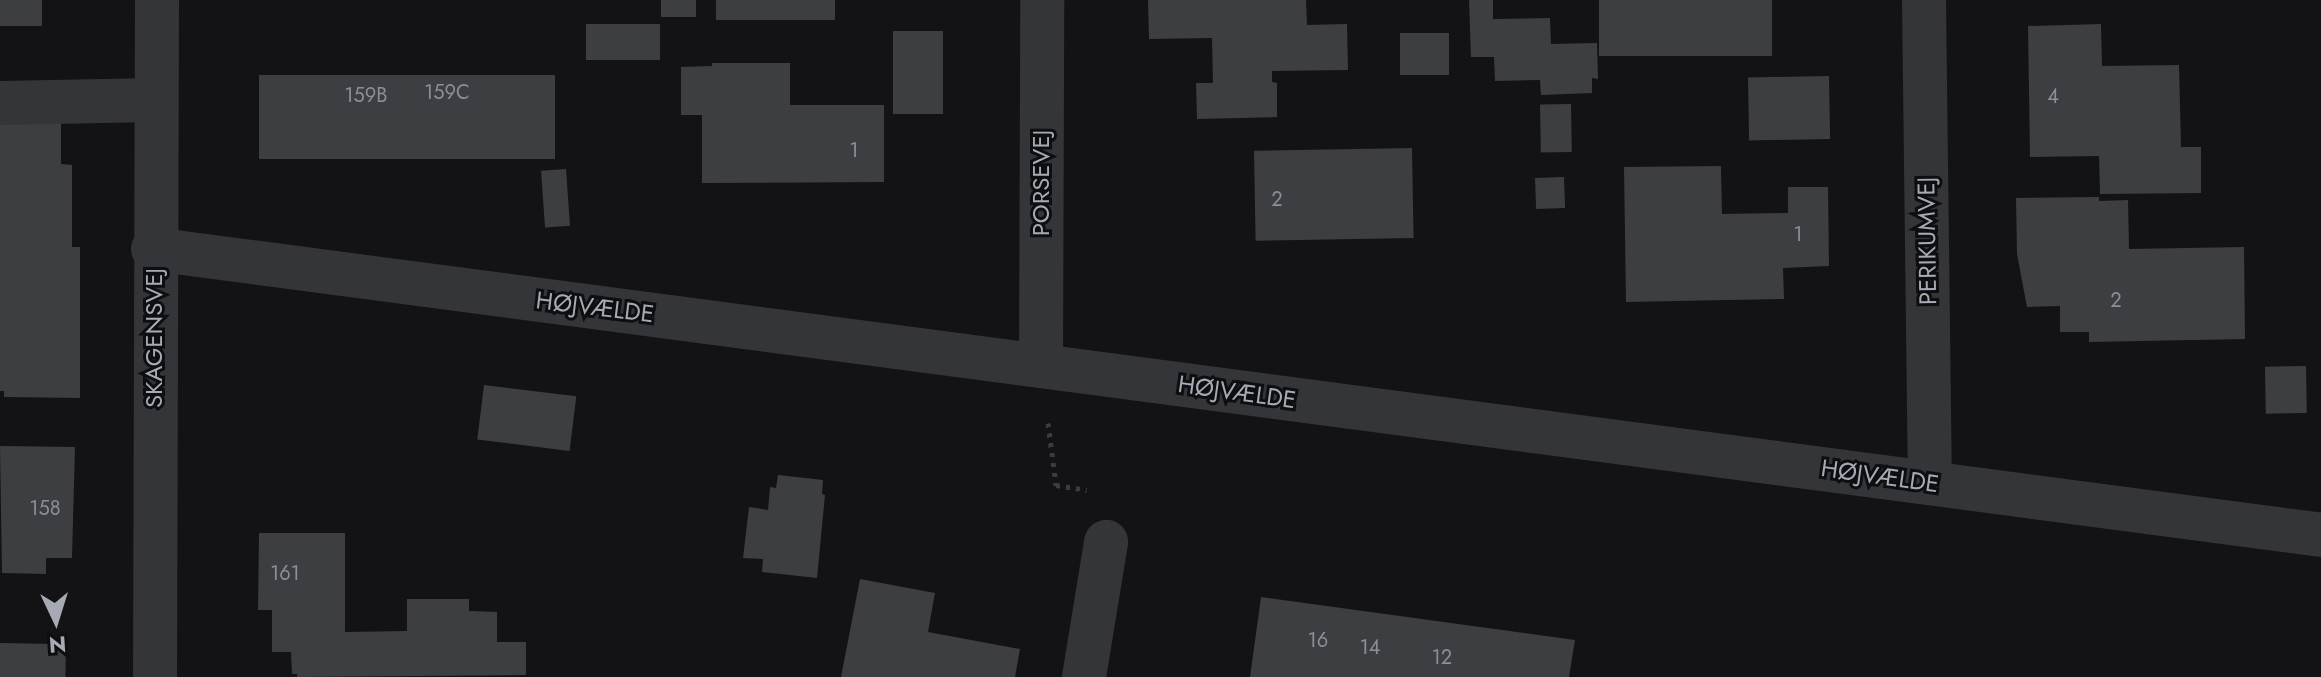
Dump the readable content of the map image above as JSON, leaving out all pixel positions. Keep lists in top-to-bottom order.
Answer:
{
  "streets": {
    "street": [
      "PORSEVEJ",
      "PERIKUMVEJ",
      "HØJVÆLDE",
      "SKAGENSVEJ"
    ]
  },
  "crossings": [
    ["PORSEVEJ", "HØJVÆLDE"],
    ["PERIKUMVEJ", "HØJVÆLDE"],
    ["HØJVÆLDE", "SKAGENSVEJ"]
  ],
  "house_numbers": [
    "159C",
    "159B",
    "4",
    "1",
    "2",
    "1",
    "2",
    "158",
    "161",
    "16",
    "14",
    "12"
  ],
  "north": "bottom"
}
